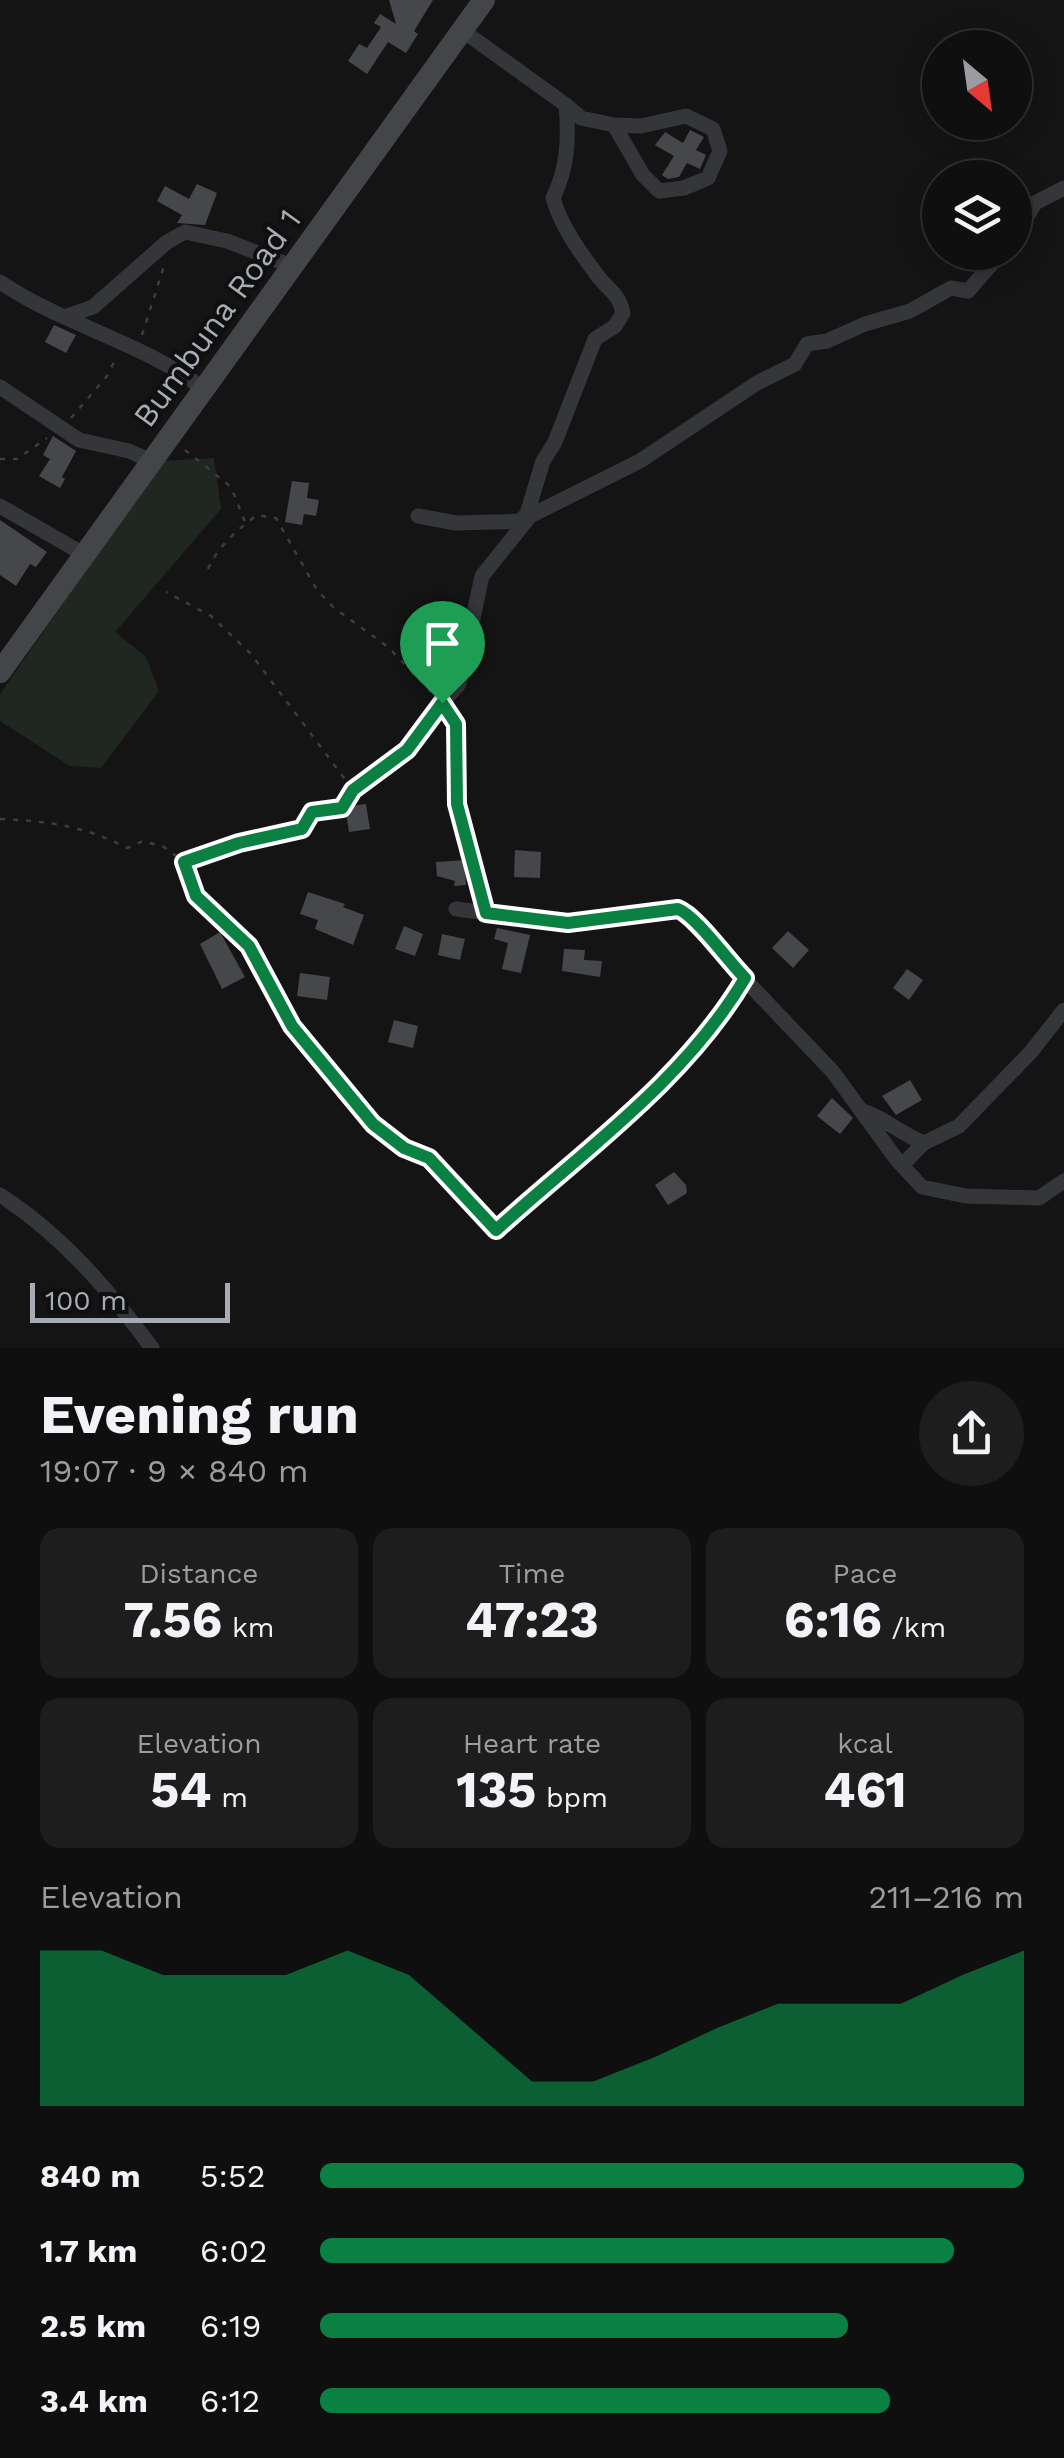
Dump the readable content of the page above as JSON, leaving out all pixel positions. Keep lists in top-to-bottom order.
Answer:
{
  "streets": {
    "main road": ["Bumbuna Road 1"]
  },
  "scale_bar": "100 m",
  "north": "bottom right",
  "page": {
    "scale": "100 m",
    "heading": ["Evening run", "19:07 · 9 × 840 m"],
    "stats": [
      ["Distance", "7.56 km"],
      ["Time", "47:23"],
      ["Pace", "6:16 /km"],
      ["Elevation", "54 m"],
      ["Heart rate", "135 bpm"],
      ["kcal", "461"]
    ],
    "chart": ["Elevation", "211–216 m"],
    "list": [
      {
        "name": "840 m",
        "note": "5:52"
      },
      {
        "name": "1.7 km",
        "note": "6:02"
      },
      {
        "name": "2.5 km",
        "note": "6:19"
      },
      {
        "name": "3.4 km",
        "note": "6:12"
      }
    ]
  }
}
